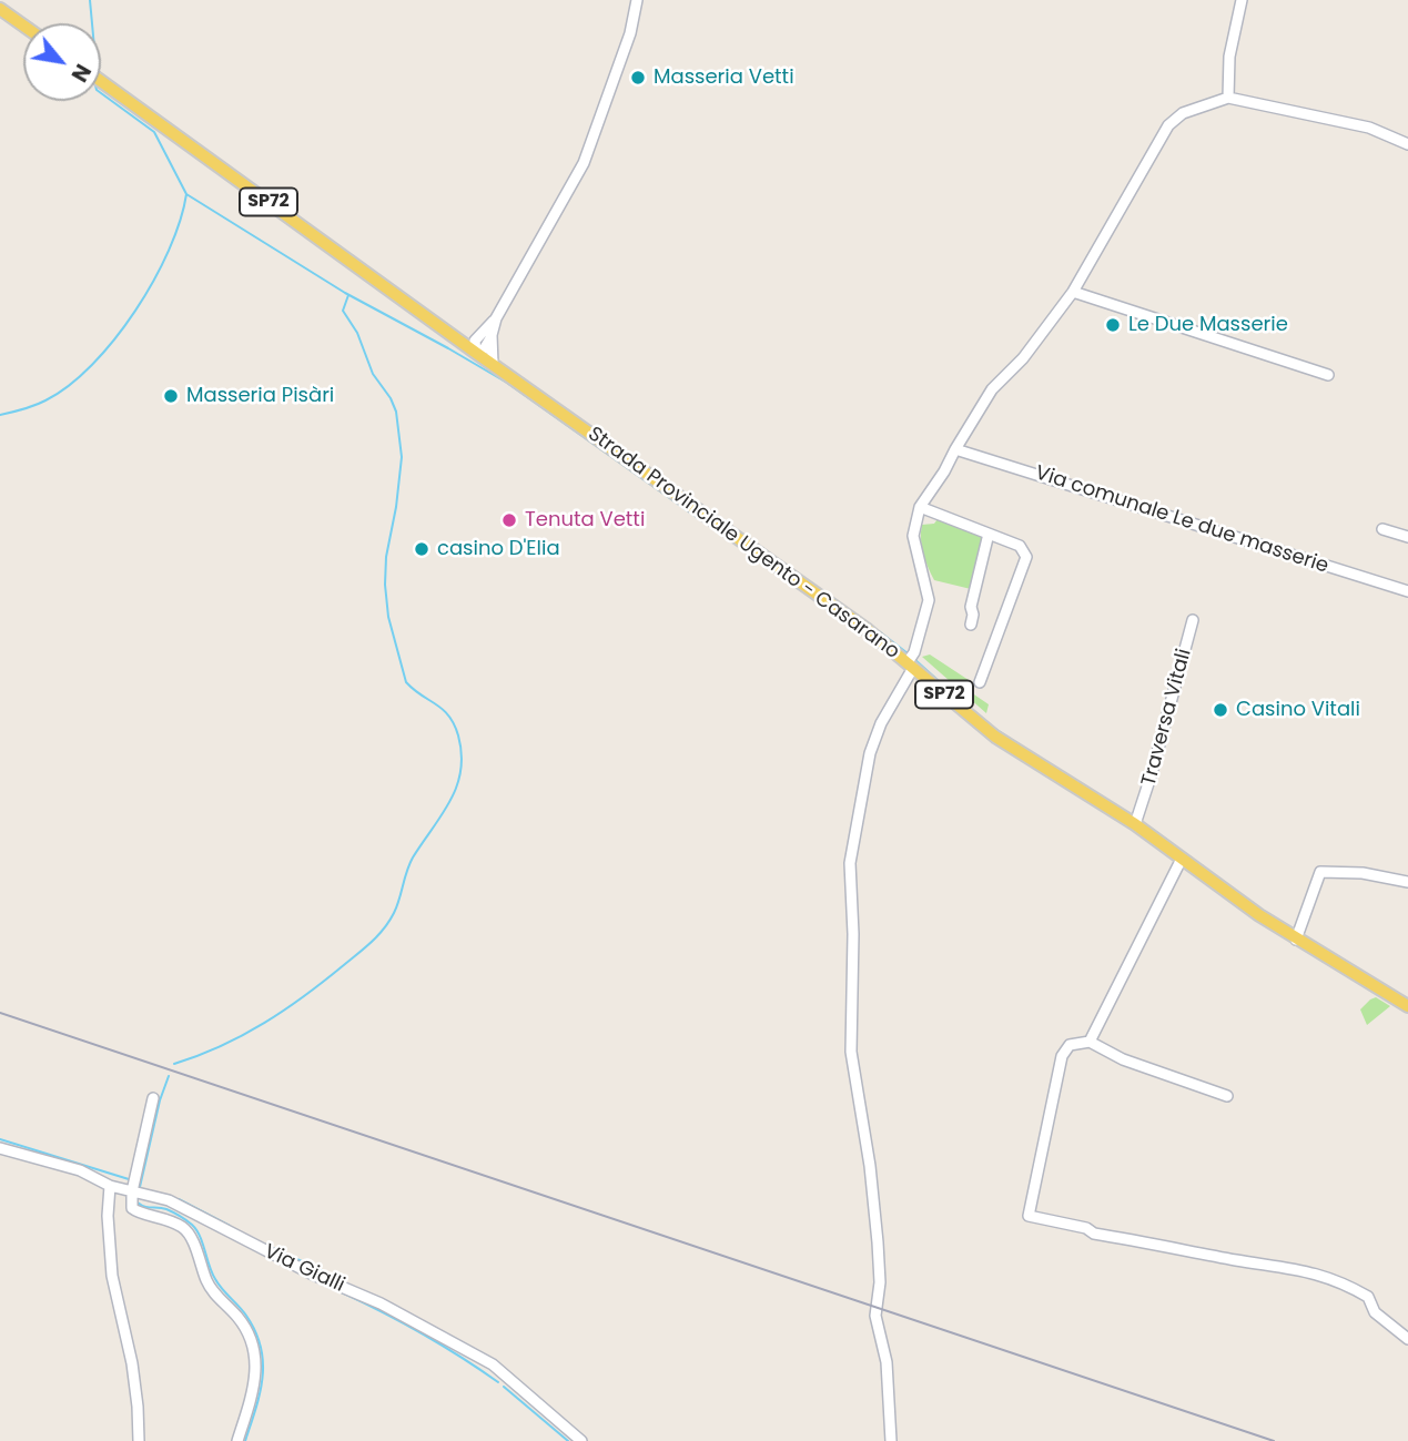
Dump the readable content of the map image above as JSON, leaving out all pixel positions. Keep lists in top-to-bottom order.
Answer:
{
  "streets": {
    "main road": ["SP72", "Strada Provinciale Ugento - Casarano"],
    "street": ["Via comunale Le due masserie", "Traversa Vitali", "Via Gialli"]
  },
  "crossings": [
    ["Strada Provinciale Ugento - Casarano", "Traversa Vitali"]
  ],
  "places": [
    "Masseria Vetti",
    "Le Due Masserie",
    "Masseria Pisàri",
    "Tenuta Vetti",
    "casino D'Elia",
    "Casino Vitali"
  ],
  "north": "bottom right"
}
